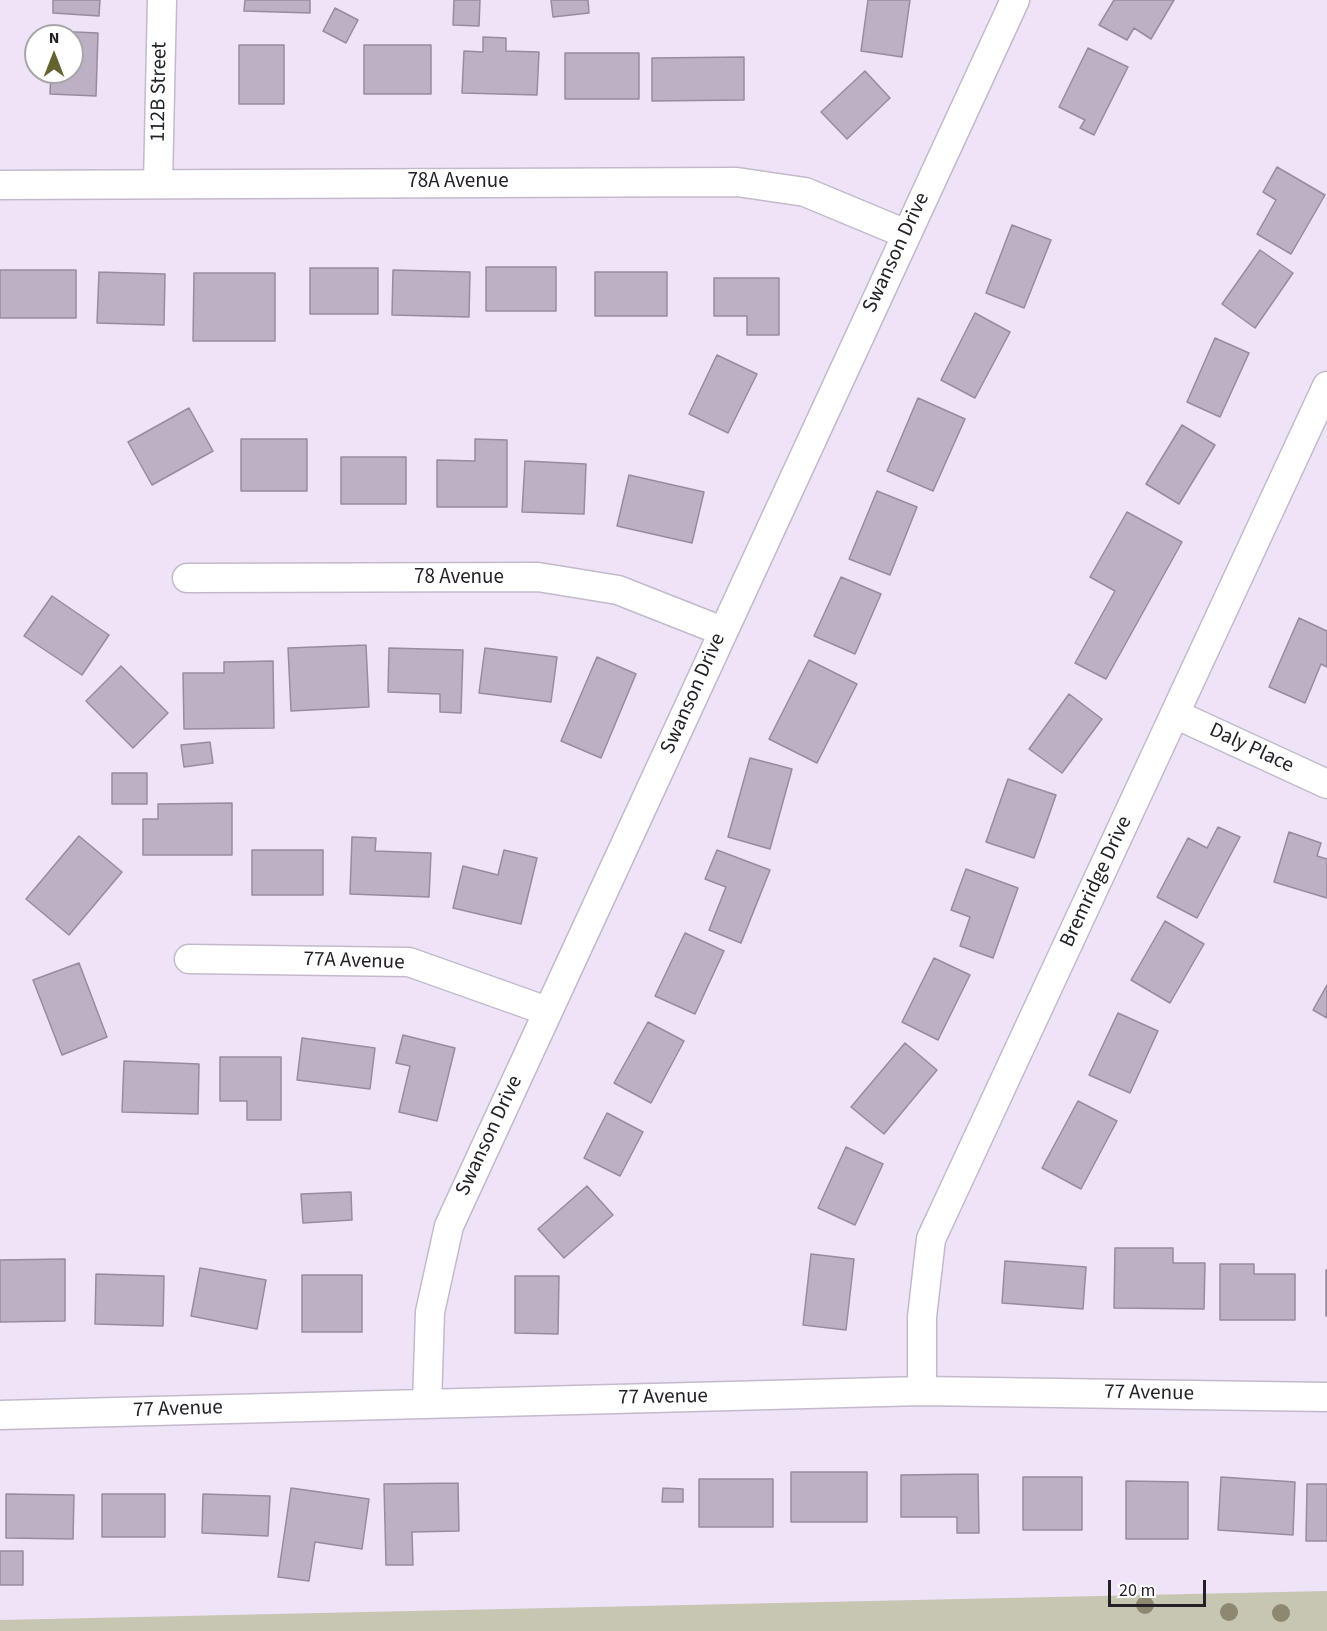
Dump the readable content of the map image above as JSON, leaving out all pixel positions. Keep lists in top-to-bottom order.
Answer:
{
  "streets": {
    "street": [
      "112B Street",
      "78A Avenue",
      "Swanson Drive",
      "78 Avenue",
      "Daly Place",
      "Bremridge Drive",
      "77A Avenue",
      "77 Avenue"
    ]
  },
  "crossings": [
    ["112B Street", "78A Avenue"],
    ["78A Avenue", "Swanson Drive"],
    ["Swanson Drive", "78 Avenue"],
    ["Swanson Drive", "77A Avenue"],
    ["Swanson Drive", "77 Avenue"],
    ["Daly Place", "Bremridge Drive"],
    ["Bremridge Drive", "77 Avenue"]
  ],
  "scale_bar": "20 m",
  "north": "top"
}
